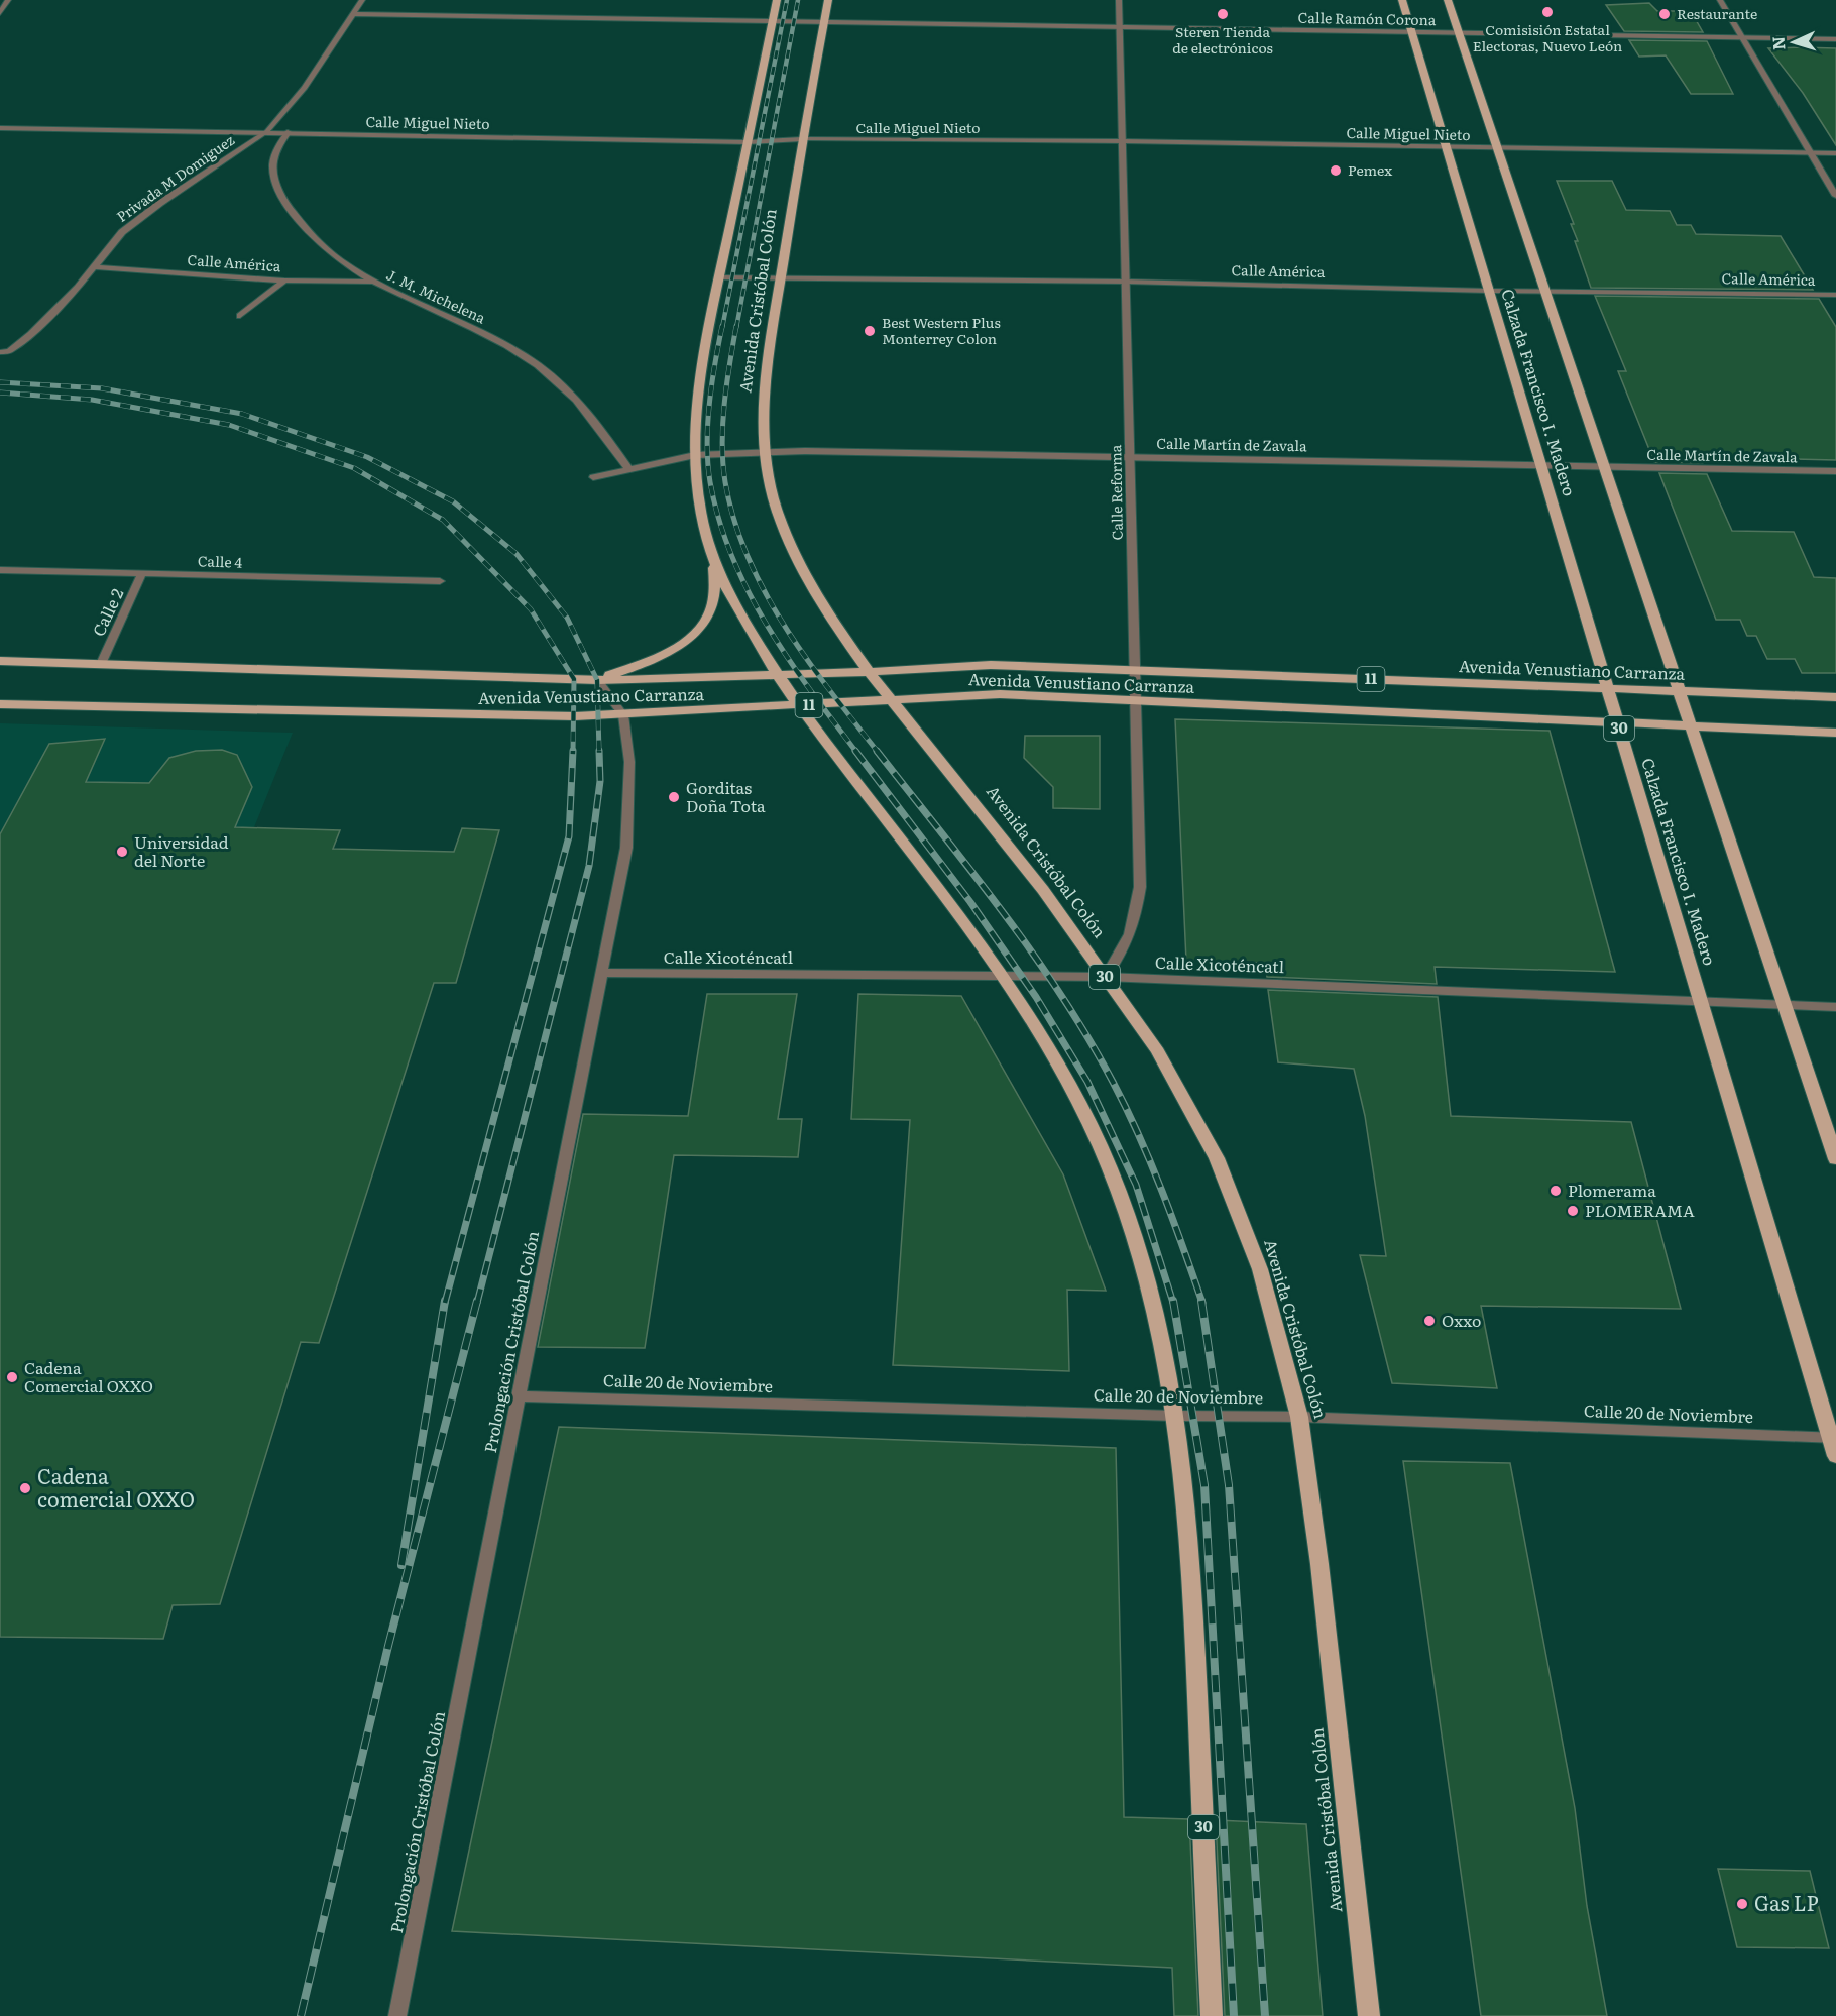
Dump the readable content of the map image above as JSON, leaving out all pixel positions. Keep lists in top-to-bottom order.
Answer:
{
  "streets": {
    "main road": [
      "Avenida Cristóbal Colón",
      "Calzada Francisco I. Madero",
      "Avenida Venustiano Carranza",
      "11",
      "30"
    ],
    "street": [
      "Calle Ramón Corona",
      "Calle Miguel Nieto",
      "Privada M Domiguez",
      "Calle América",
      "J. M. Michelena",
      "Calle Martín de Zavala",
      "Calle Reforma",
      "Calle 4",
      "Calle 2",
      "Calle Xicoténcatl",
      "Prolongación Cristóbal Colón",
      "Calle 20 de Noviembre"
    ]
  },
  "crossings": [
    ["Calle Ramón Corona", "Privada M Domiguez"],
    ["Calle Ramón Corona", "Avenida Cristóbal Colón"],
    ["Calle Ramón Corona", "Calzada Francisco I. Madero"],
    ["Calle Ramón Corona", "Calle Reforma"],
    ["Calle Ramón Corona", "30"],
    ["Calle Miguel Nieto", "Privada M Domiguez"],
    ["Calle Miguel Nieto", "J. M. Michelena"],
    ["Calle Miguel Nieto", "Avenida Cristóbal Colón"],
    ["Calle Miguel Nieto", "Calzada Francisco I. Madero"],
    ["Calle Miguel Nieto", "Calle Reforma"],
    ["Calle Miguel Nieto", "30"],
    ["Privada M Domiguez", "Calle América"],
    ["Calle América", "J. M. Michelena"],
    ["Calle América", "Avenida Cristóbal Colón"],
    ["Calle América", "Calzada Francisco I. Madero"],
    ["Calle América", "Calle Reforma"],
    ["Calle América", "30"],
    ["J. M. Michelena", "Calle Martín de Zavala"],
    ["Avenida Cristóbal Colón", "Calle Martín de Zavala"],
    ["Avenida Cristóbal Colón", "Calle Reforma"],
    ["Avenida Cristóbal Colón", "Avenida Venustiano Carranza"],
    ["Avenida Cristóbal Colón", "Calle Xicoténcatl"],
    ["Avenida Cristóbal Colón", "Calle 20 de Noviembre"],
    ["Calzada Francisco I. Madero", "Calle Martín de Zavala"],
    ["Calzada Francisco I. Madero", "Avenida Venustiano Carranza"],
    ["Calzada Francisco I. Madero", "Calle Xicoténcatl"],
    ["Calzada Francisco I. Madero", "Calle 20 de Noviembre"],
    ["Calle Martín de Zavala", "Calle Reforma"],
    ["Calle Martín de Zavala", "30"],
    ["Calle Reforma", "Avenida Venustiano Carranza"],
    ["Calle Reforma", "Calle Xicoténcatl"],
    ["Calle 4", "Calle 2"],
    ["Calle 2", "Avenida Venustiano Carranza"],
    ["Avenida Venustiano Carranza", "30"],
    ["Avenida Venustiano Carranza", "Prolongación Cristóbal Colón"],
    ["30", "Calle Xicoténcatl"],
    ["30", "Calle 20 de Noviembre"],
    ["Calle Xicoténcatl", "Prolongación Cristóbal Colón"],
    ["Prolongación Cristóbal Colón", "Calle 20 de Noviembre"]
  ],
  "places": [
    "Comisisión Estatal Electoras, Nuevo León",
    "Steren Tienda de electrónicos",
    "Restaurante",
    "Pemex",
    "Best Western Plus Monterrey Colon",
    "Gorditas Doña Tota",
    "Universidad del Norte",
    "Plomerama",
    "PLOMERAMA",
    "Oxxo",
    "Cadena Comercial OXXO",
    "Cadena comercial OXXO",
    "Gas LP"
  ],
  "north": "left"
}
